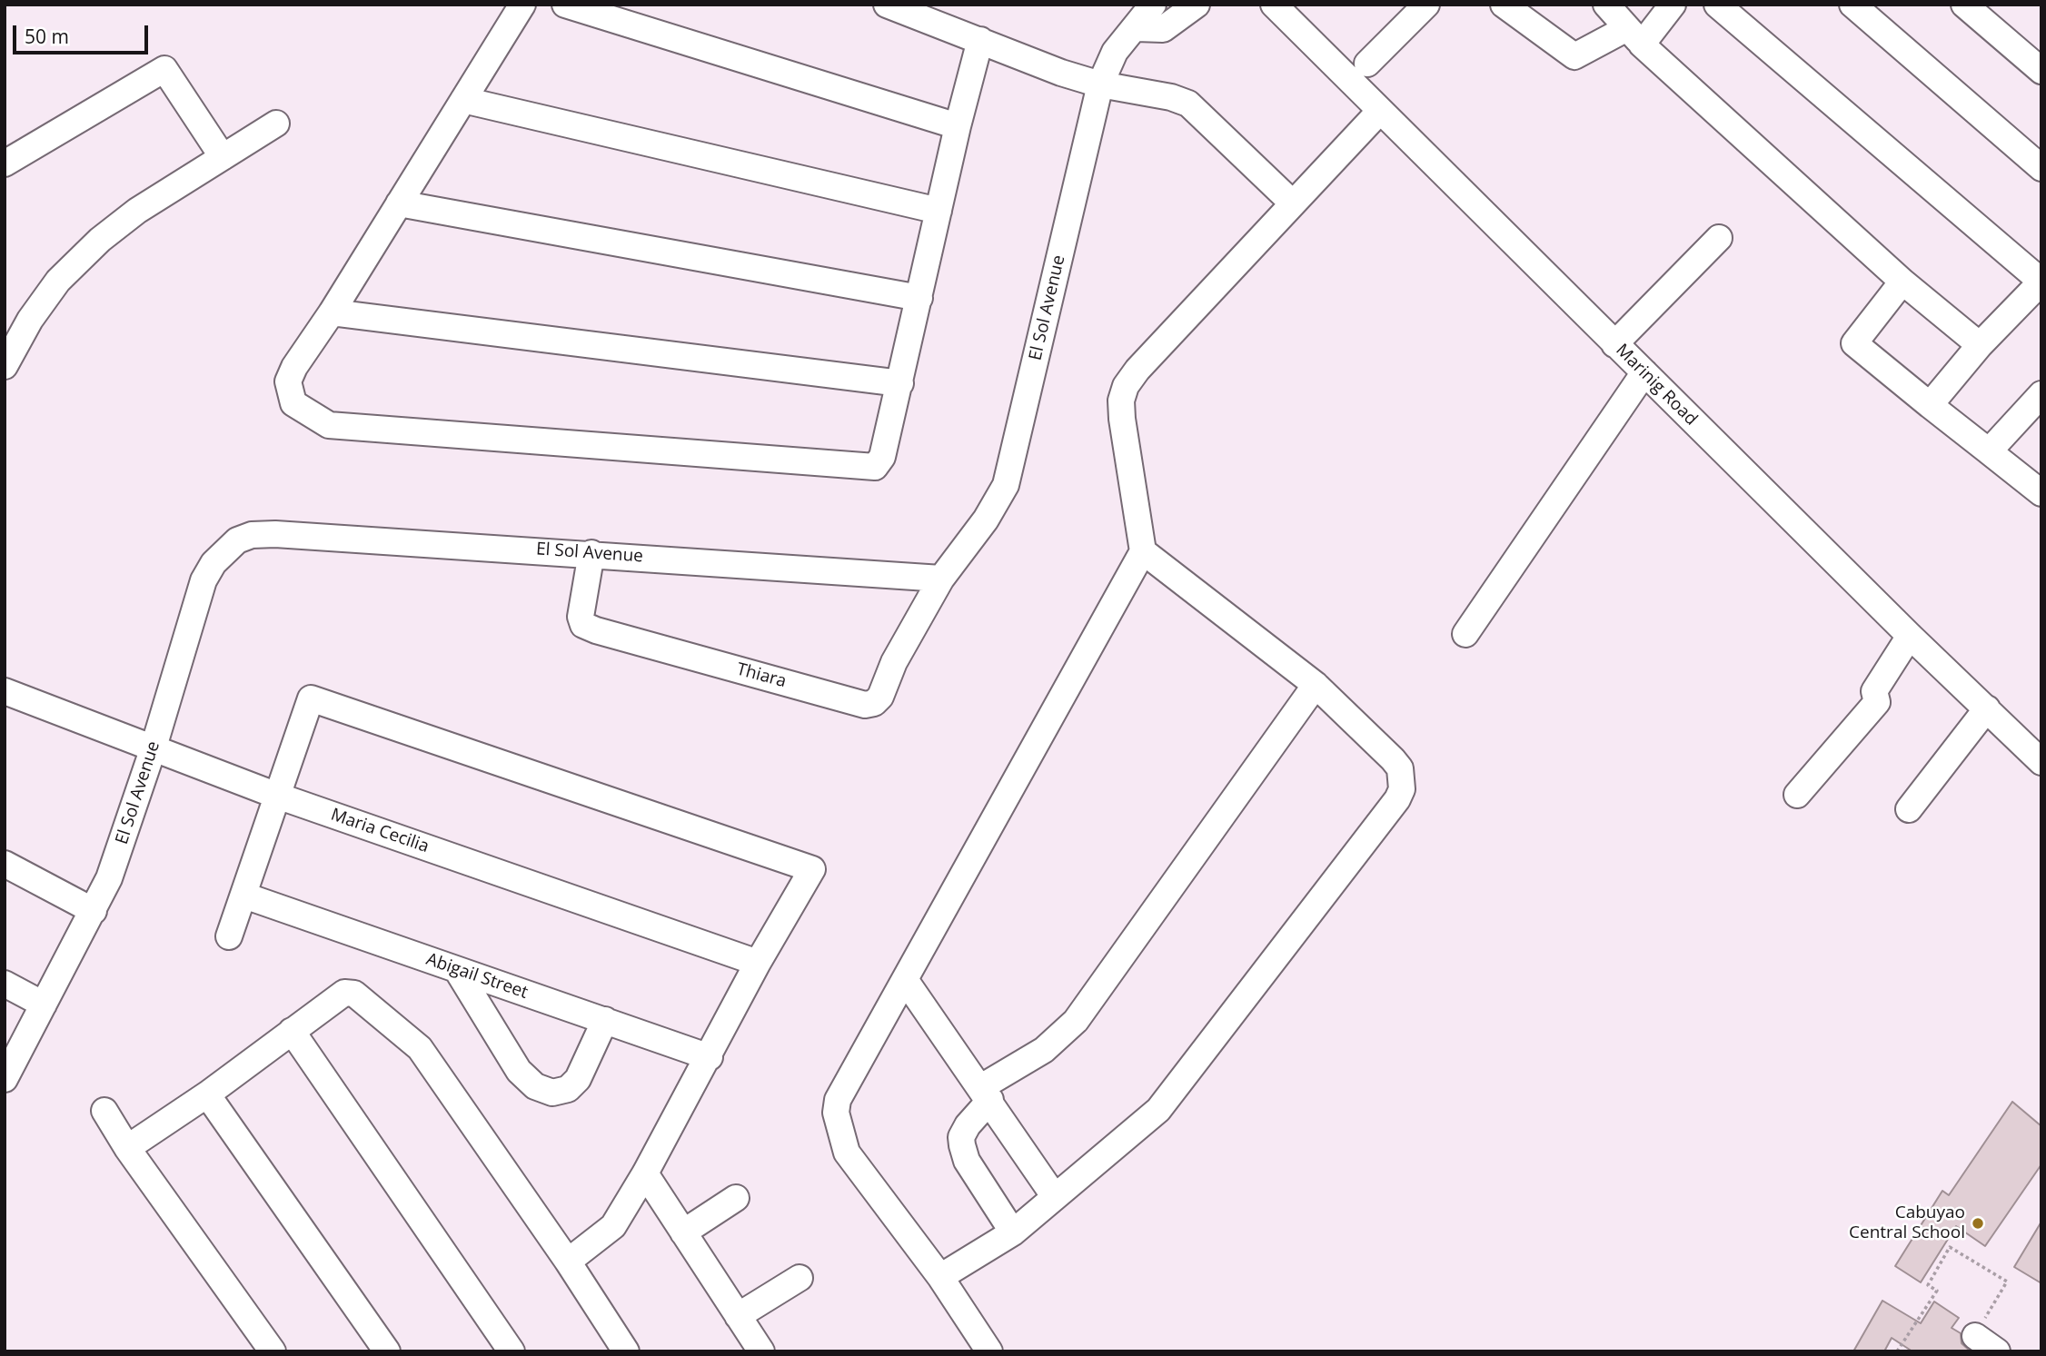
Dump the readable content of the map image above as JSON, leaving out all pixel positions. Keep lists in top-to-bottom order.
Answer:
{
  "streets": {
    "street": [
      "El Sol Avenue",
      "Marinig Road",
      "Thiara",
      "Maria Cecilia",
      "Abigail Street"
    ]
  },
  "crossings": [
    ["El Sol Avenue", "Thiara"],
    ["El Sol Avenue", "Maria Cecilia"]
  ],
  "places": ["Cabuyao Central School"],
  "scale_bar": "50 m"
}
